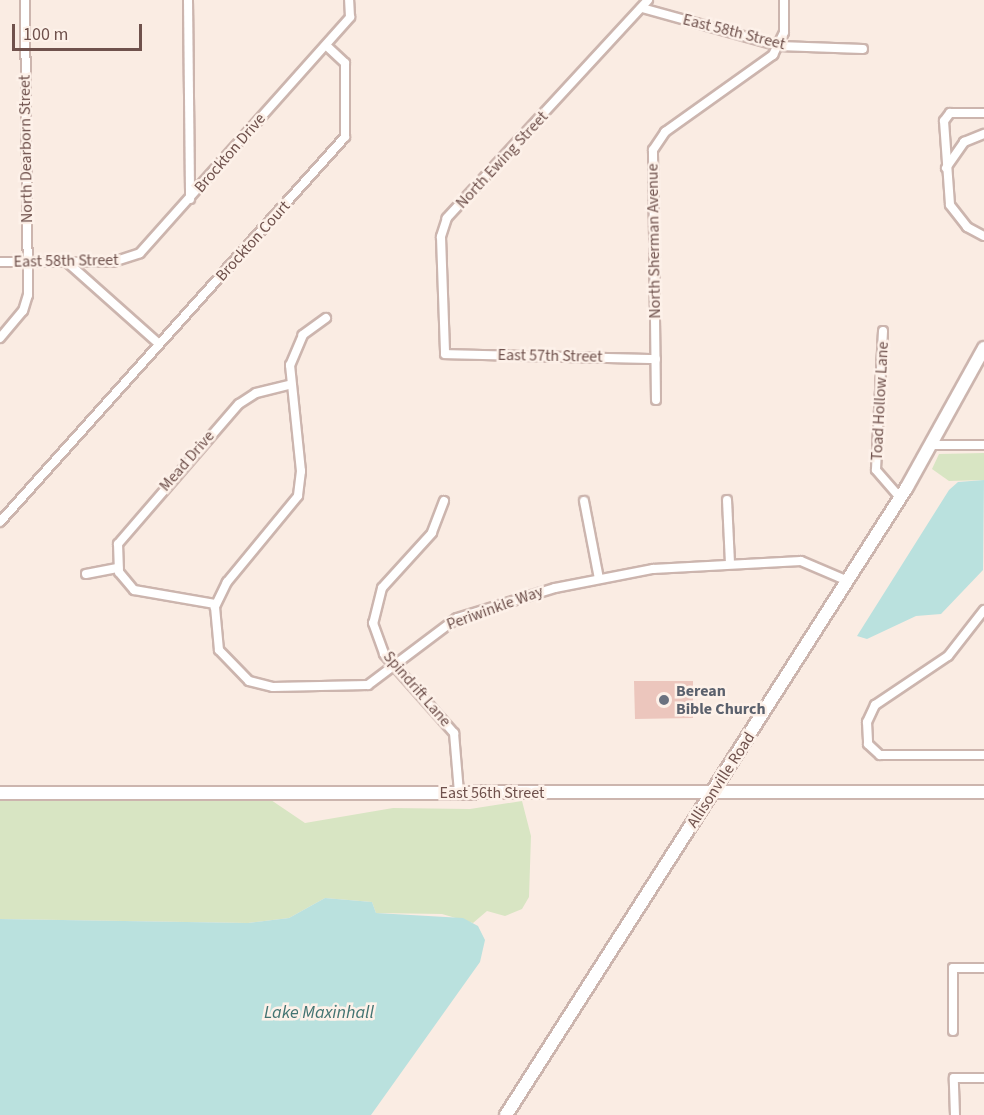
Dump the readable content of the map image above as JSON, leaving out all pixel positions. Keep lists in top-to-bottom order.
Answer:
{
  "streets": {
    "street": [
      "East 58th Street",
      "North Dearborn Street",
      "Brockton Drive",
      "North Ewing Street",
      "Brockton Court",
      "North Sherman Avenue",
      "East 57th Street",
      "Toad Hollow Lane",
      "Mead Drive",
      "Periwinkle Way",
      "Spindrift Lane",
      "Allisonville Road",
      "East 56th Street"
    ]
  },
  "crossings": [
    ["East 58th Street", "North Dearborn Street"],
    ["East 58th Street", "Brockton Drive"],
    ["East 58th Street", "North Ewing Street"],
    ["East 58th Street", "North Sherman Avenue"],
    ["Brockton Drive", "Brockton Court"],
    ["North Ewing Street", "East 57th Street"],
    ["North Sherman Avenue", "East 57th Street"],
    ["Toad Hollow Lane", "Allisonville Road"],
    ["Periwinkle Way", "Spindrift Lane"],
    ["Periwinkle Way", "Allisonville Road"],
    ["Spindrift Lane", "East 56th Street"],
    ["Allisonville Road", "East 56th Street"]
  ],
  "water": ["Lake Maxinhall"],
  "places": ["Berean Bible Church"],
  "scale_bar": "100 m"
}
